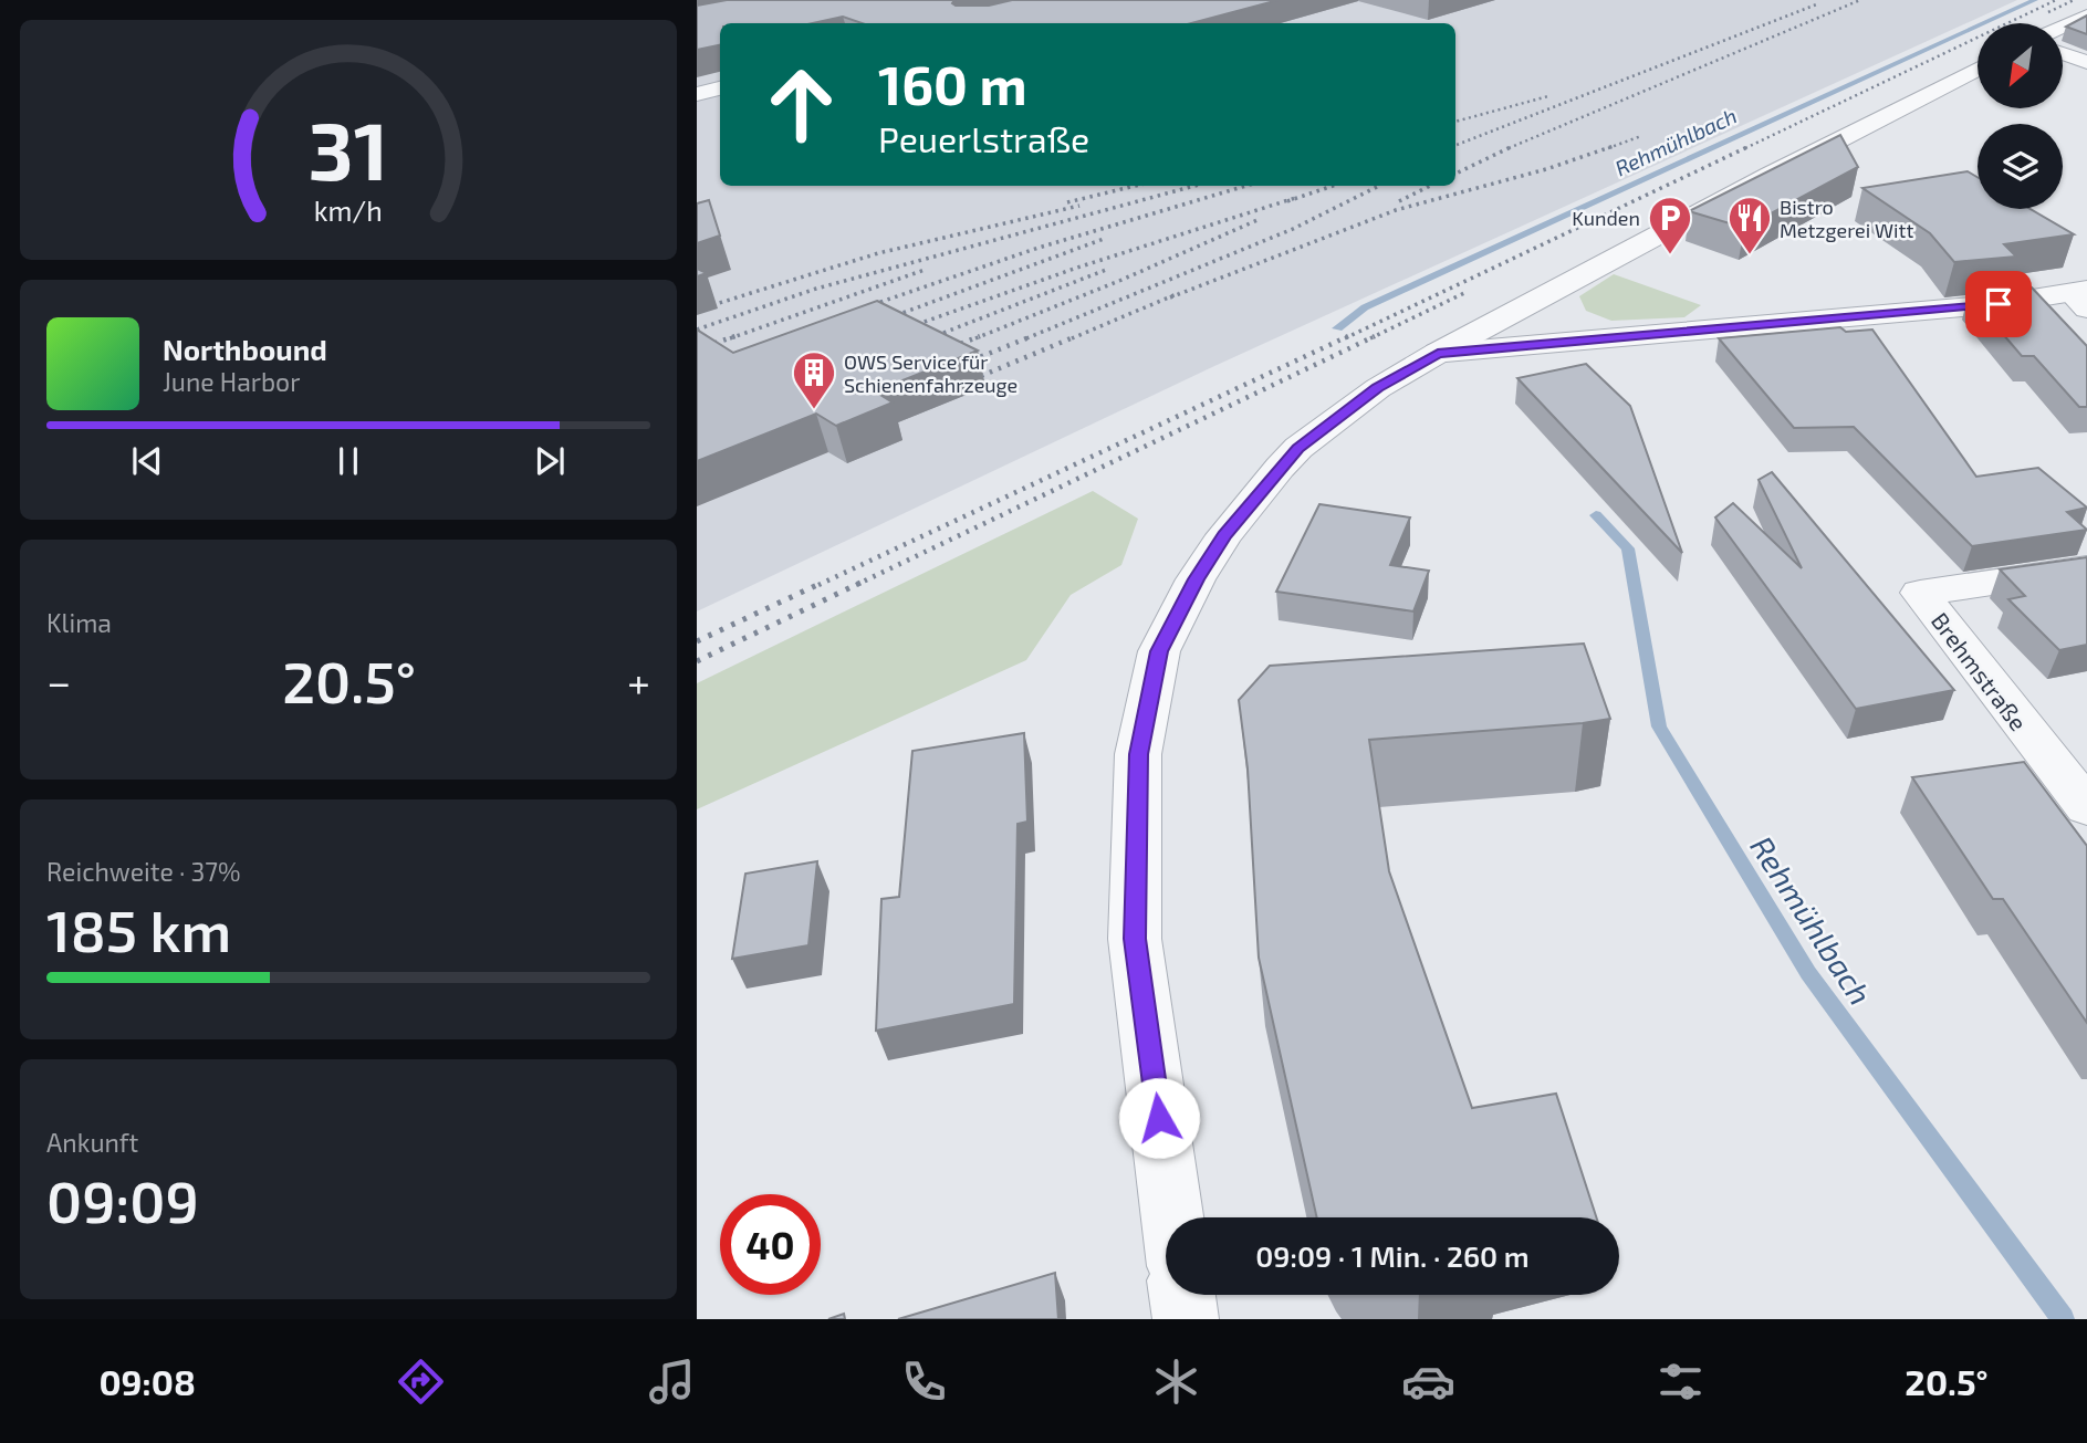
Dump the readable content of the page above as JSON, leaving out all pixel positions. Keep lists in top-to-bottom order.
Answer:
{
  "streets": {
    "street": ["Brehmstraße"]
  },
  "water": ["Rehmühlbach"],
  "places": {
    "parking": ["Kunden"],
    "restaurant": ["Bistro Metzgerei Witt"],
    "building": ["OWS Service für Schienenfahrzeuge"]
  },
  "north": "bottom left",
  "page": {
    "turn": ["160 m", "Peuerlstraße"],
    "song": ["Northbound", "June Harbor"],
    "tile": [
      "Klima",
      ["Reichweite · 37%", "185 km"],
      ["Ankunft", "09:09"]
    ],
    "heat": ["−", "20.5°", "+"],
    "limit": "40",
    "trip": "09:09 · 1 Min. · 260 m",
    "tabs": ["09:08", "20.5°"],
    "gauge": ["31", "km/h"]
  }
}
